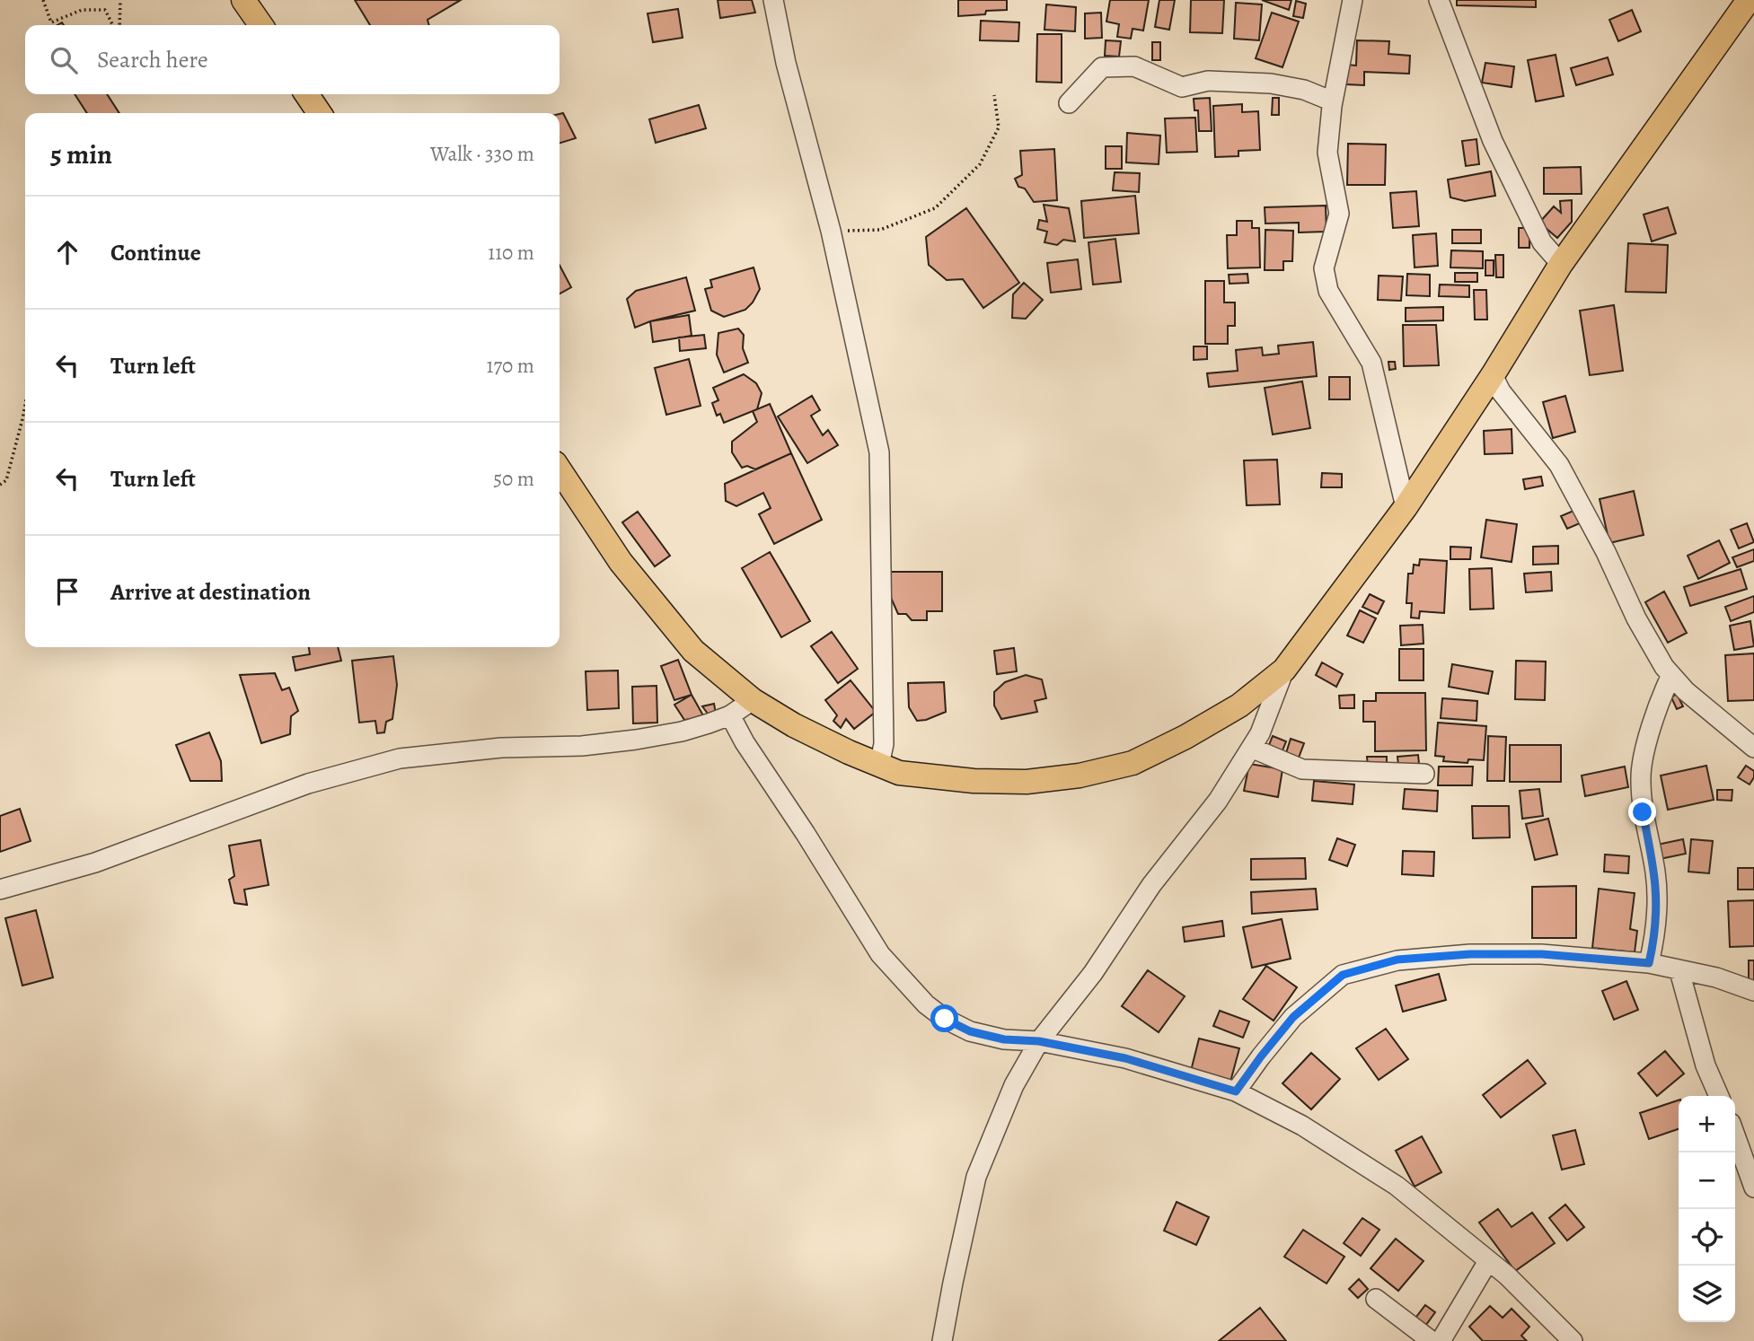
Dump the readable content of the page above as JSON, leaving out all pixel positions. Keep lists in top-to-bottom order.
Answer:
{
  "page": {
    "search": "Search here",
    "heading": ["5 min", "Walk · 330 m"],
    "list": [
      ["Continue", "110 m"],
      ["Turn left", "170 m"],
      ["Turn left", "50 m"],
      "Arrive at destination"
    ],
    "map_buttons": ["+", "−"]
  }
}
